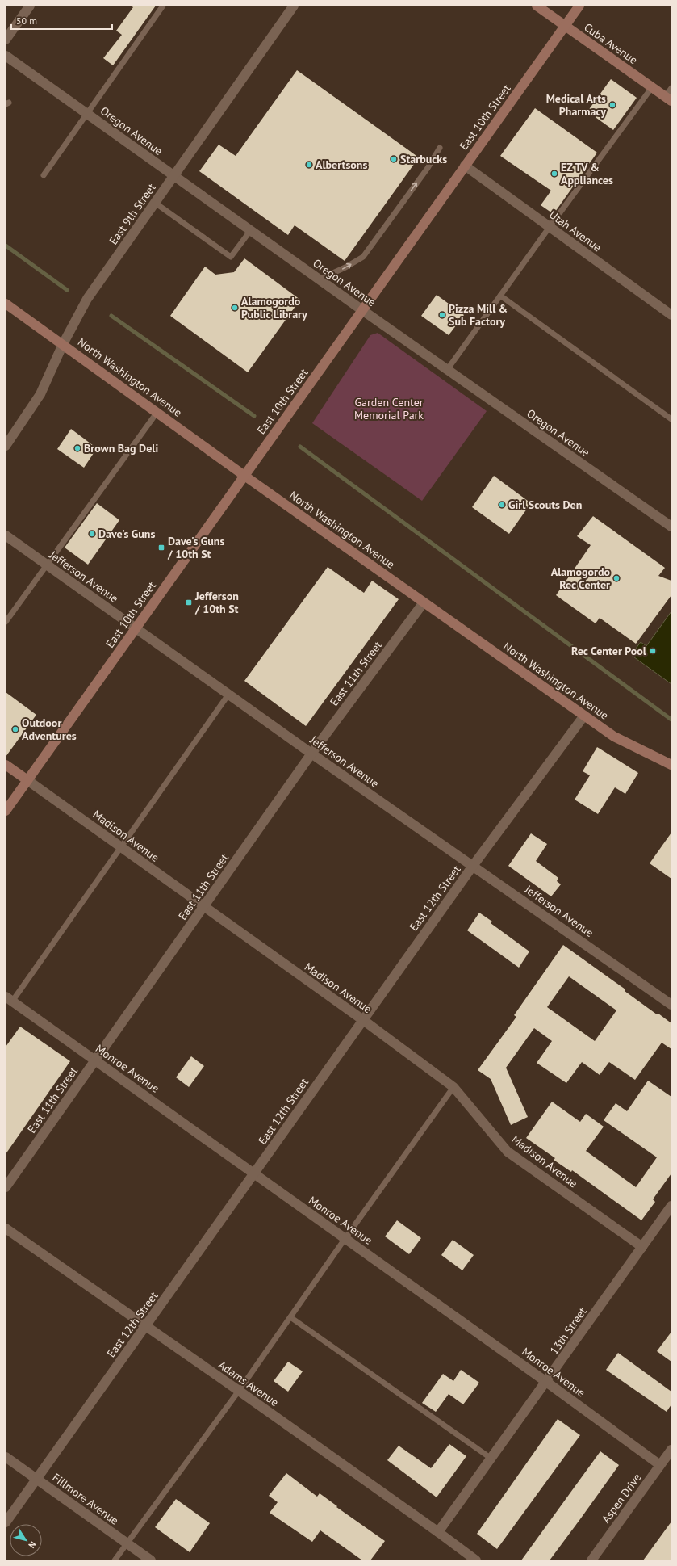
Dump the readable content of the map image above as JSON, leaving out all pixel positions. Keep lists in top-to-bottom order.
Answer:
{
  "streets": {
    "main road": [
      "Cuba Avenue",
      "East 10th Street",
      "North Washington Avenue",
      "Madison Avenue"
    ],
    "street": [
      "Oregon Avenue",
      "East 9th Street",
      "Utah Avenue",
      "Jefferson Avenue",
      "East 11th Street",
      "East 12th Street",
      "Monroe Avenue",
      "13th Street",
      "Adams Avenue",
      "Aspen Drive",
      "Fillmore Avenue"
    ]
  },
  "crossings": [
    ["Cuba Avenue", "East 10th Street"],
    ["East 10th Street", "Oregon Avenue"],
    ["East 10th Street", "Utah Avenue"],
    ["East 10th Street", "North Washington Avenue"],
    ["East 10th Street", "Jefferson Avenue"],
    ["East 10th Street", "Madison Avenue"],
    ["Oregon Avenue", "East 9th Street"],
    ["East 9th Street", "North Washington Avenue"],
    ["North Washington Avenue", "East 11th Street"],
    ["North Washington Avenue", "East 12th Street"],
    ["Jefferson Avenue", "East 11th Street"],
    ["Jefferson Avenue", "East 12th Street"],
    ["East 11th Street", "Madison Avenue"],
    ["East 11th Street", "Monroe Avenue"],
    ["Madison Avenue", "East 12th Street"],
    ["Madison Avenue", "13th Street"],
    ["East 12th Street", "Monroe Avenue"],
    ["East 12th Street", "Adams Avenue"],
    ["East 12th Street", "Fillmore Avenue"],
    ["Monroe Avenue", "13th Street"],
    ["Monroe Avenue", "Aspen Drive"],
    ["13th Street", "Adams Avenue"]
  ],
  "parks": ["Garden Center Memorial Park"],
  "places": {
    "other": [
      "Medical Arts Pharmacy",
      "Starbucks",
      "Albertsons",
      "EZ TV & Appliances",
      "Alamogordo Public Library",
      "Pizza Mill & Sub Factory",
      "Brown Bag Deli",
      "Girl Scouts Den",
      "Dave's Guns",
      "Alamogordo Rec Center",
      "Rec Center Pool",
      "Outdoor Adventures"
    ],
    "transit": ["Dave's Guns / 10th St", "Jefferson / 10th St"]
  },
  "scale_bar": "50 m",
  "north": "bottom right"
}
